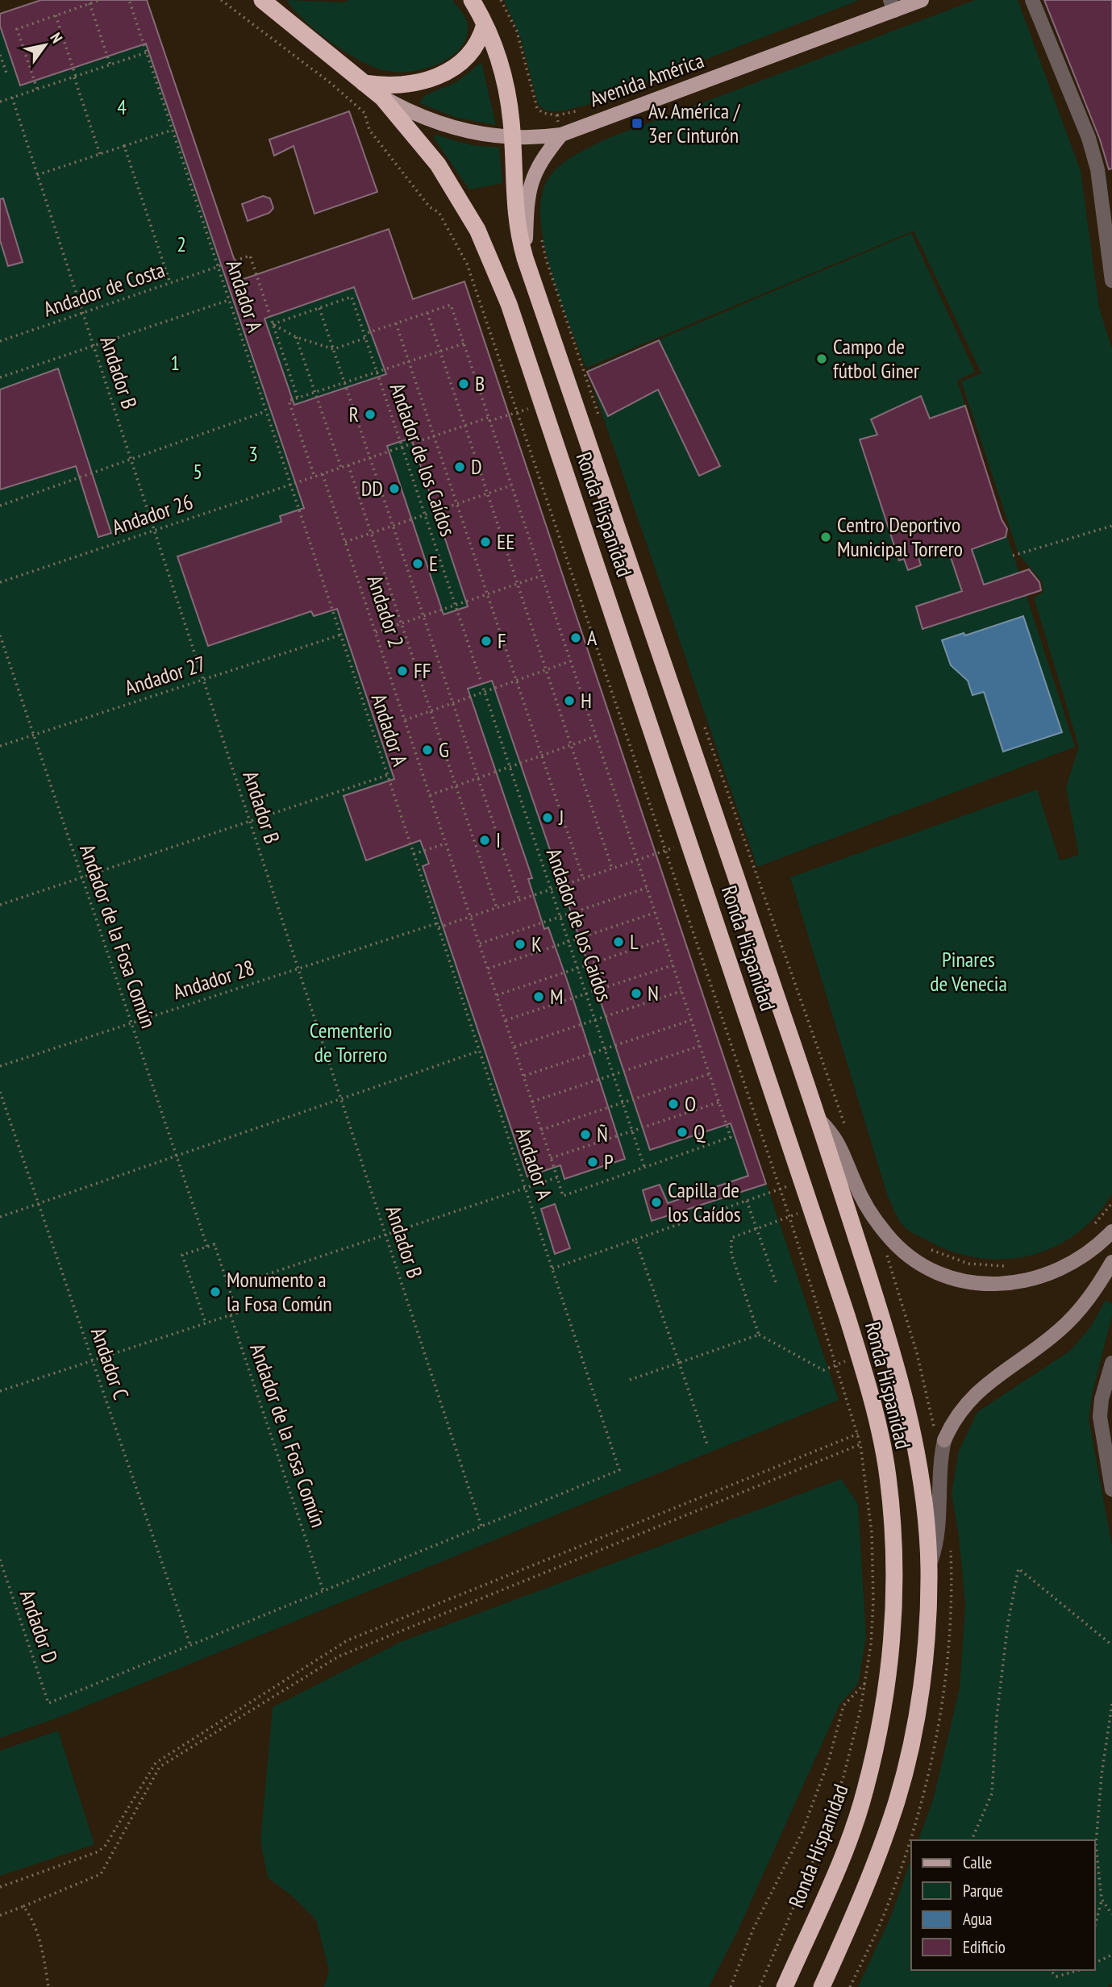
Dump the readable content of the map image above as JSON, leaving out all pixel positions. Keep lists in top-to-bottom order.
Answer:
{
  "streets": {
    "highway": ["Ronda Hispanidad"],
    "main road": ["Avenida América"],
    "path": [
      "Andador de Costa",
      "Andador A",
      "Andador B",
      "Andador de los Caídos",
      "Andador 26",
      "Andador 2",
      "Andador 27",
      "Andador de la Fosa Común",
      "Andador 28",
      "Andador C",
      "Andador D"
    ]
  },
  "crossings": [
    ["Avenida América", "Ronda Hispanidad"],
    ["Andador de Costa", "Andador A"],
    ["Andador de Costa", "Andador B"],
    ["Andador A", "Andador B"],
    ["Andador A", "Andador 26"],
    ["Andador A", "Andador 27"],
    ["Andador A", "Andador 28"],
    ["Andador B", "Andador 26"],
    ["Andador B", "Andador 27"],
    ["Andador B", "Andador 28"],
    ["Andador de los Caídos", "Andador 28"],
    ["Ronda Hispanidad", "Andador 28"],
    ["Andador 2", "Andador 28"],
    ["Andador 27", "Andador de la Fosa Común"],
    ["Andador de la Fosa Común", "Andador 28"],
    ["Andador C", "Andador D"]
  ],
  "parks": [
    "4",
    "2",
    "1",
    "3",
    "5",
    "Pinares de Venecia",
    "Cementerio de Torrero"
  ],
  "places": {
    "transit": ["Av. América / 3er Cinturón"],
    "other": [
      "Campo de fútbol Giner",
      "B",
      "R",
      "D",
      "DD",
      "Centro Deportivo Municipal Torrero",
      "EE",
      "E",
      "A",
      "F",
      "FF",
      "H",
      "G",
      "J",
      "I",
      "L",
      "K",
      "N",
      "M",
      "O",
      "Q",
      "Ñ",
      "P",
      "Capilla de los Caídos",
      "Monumento a la Fosa Común"
    ]
  },
  "legend": [
    "Calle",
    "Parque",
    "Agua",
    "Edificio"
  ],
  "north": "top right"
}
